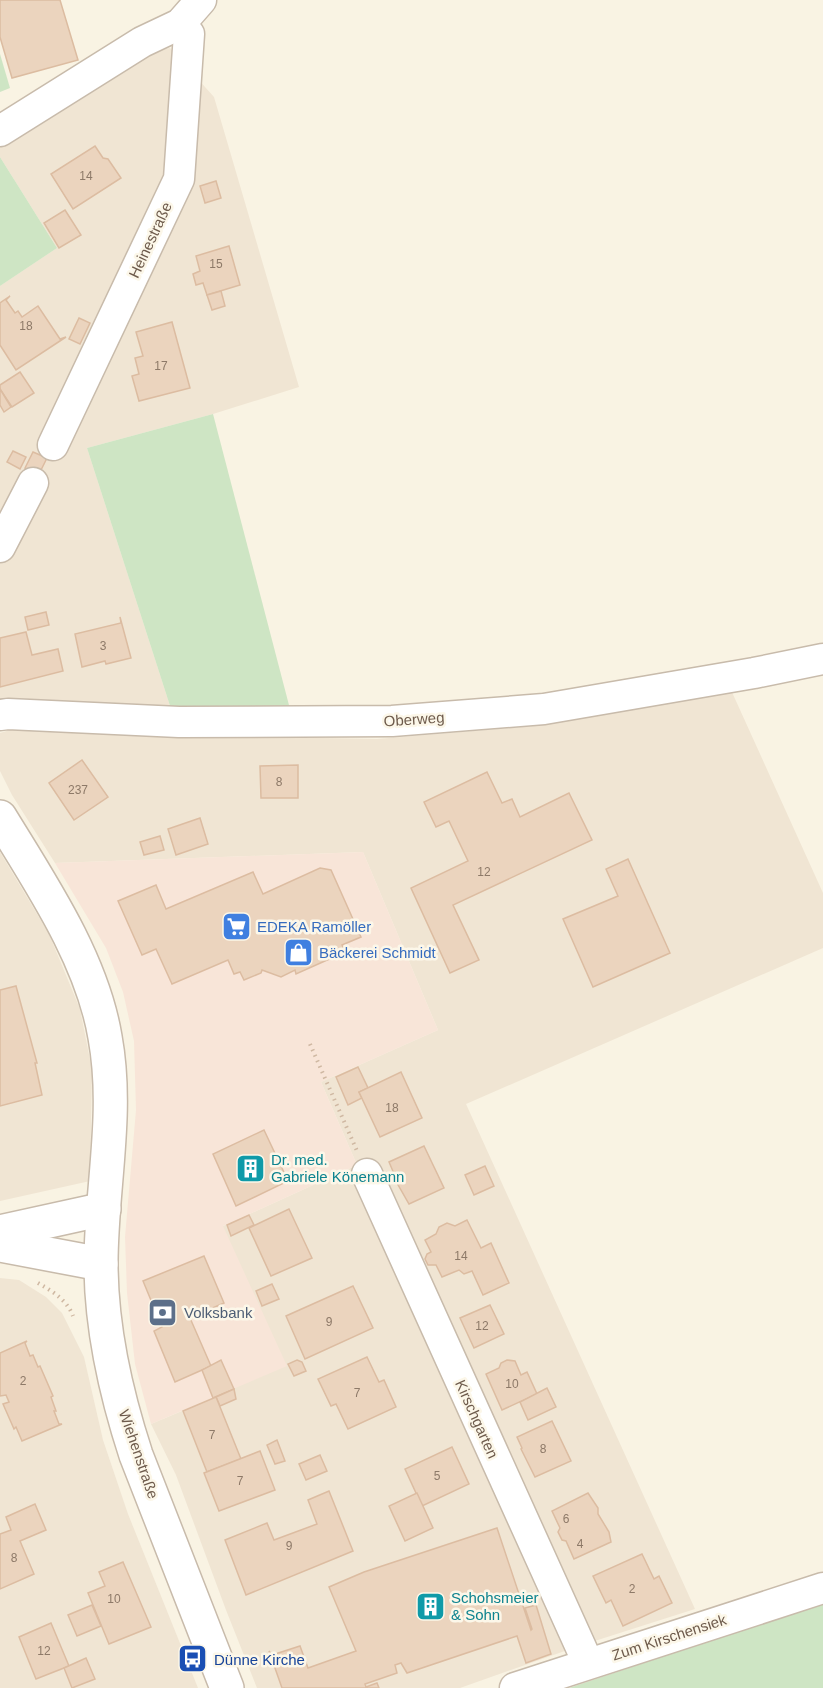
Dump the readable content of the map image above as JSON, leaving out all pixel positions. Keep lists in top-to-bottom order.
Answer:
{
  "streets": {
    "street": [
      "Heinestraße",
      "Oberweg",
      "Kirschgarten",
      "Wiehenstraße",
      "Zum Kirschensiek"
    ]
  },
  "crossings": [
    ["Kirschgarten", "Zum Kirschensiek"]
  ],
  "places": {
    "supermarket": ["EDEKA Ramöller"],
    "shop": ["Bäckerei Schmidt"],
    "building": ["Dr. med. Gabriele Könemann", "Schohsmeier & Sohn"],
    "bank": ["Volksbank"],
    "bus stop": ["Dünne Kirche"]
  },
  "house_numbers": [
    "14",
    "15",
    "18",
    "17",
    "3",
    "8",
    "237",
    "12",
    "18",
    "14",
    "9",
    "12",
    "2",
    "10",
    "7",
    "7",
    "8",
    "5",
    "7",
    "6",
    "4",
    "9",
    "8",
    "2",
    "10",
    "12"
  ]
}
